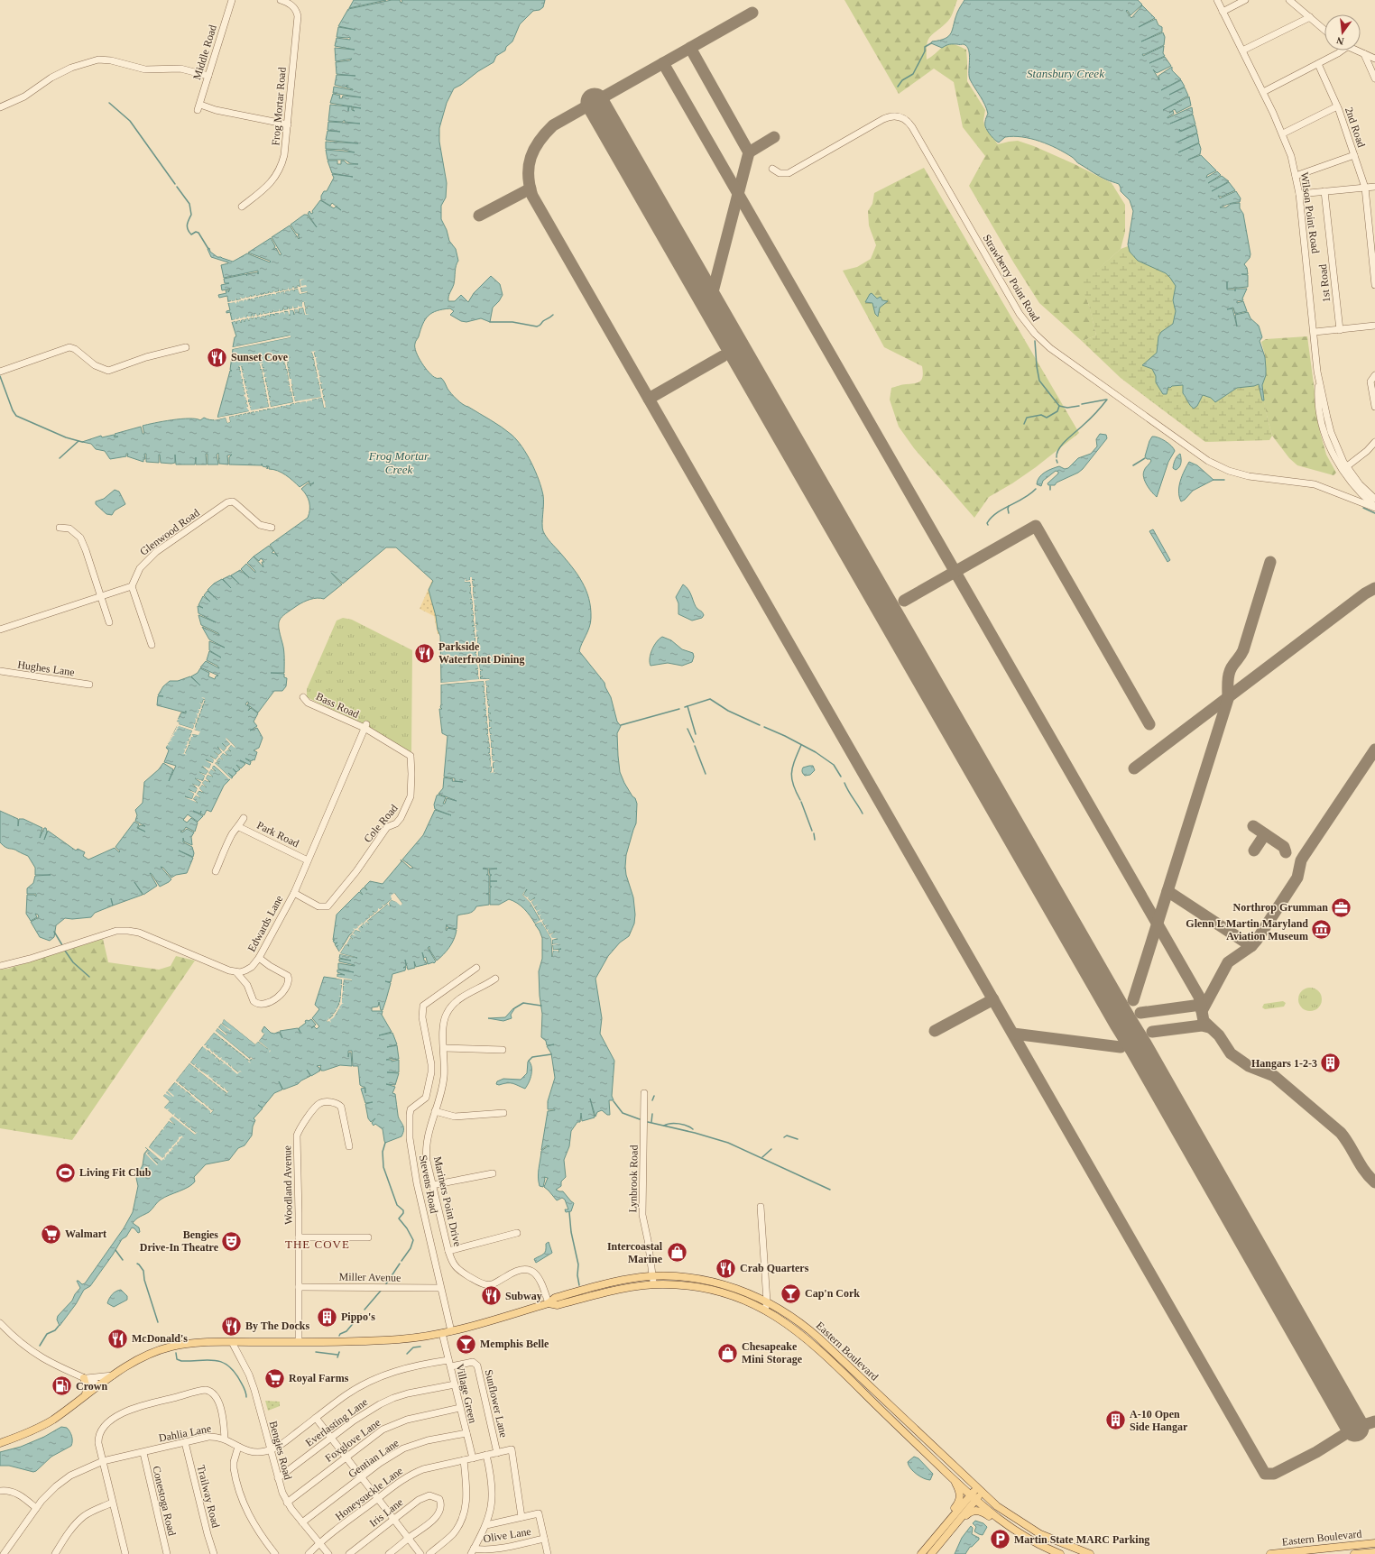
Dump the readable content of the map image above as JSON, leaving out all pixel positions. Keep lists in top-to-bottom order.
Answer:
{
  "streets": {
    "main road": ["Eastern Boulevard"],
    "street": [
      "Middle Road",
      "Frog Mortar Road",
      "2nd Road",
      "Wilson Point Road",
      "Strawberry Point Road",
      "1st Road",
      "Glenwood Road",
      "Hughes Lane",
      "Bass Road",
      "Cole Road",
      "Park Road",
      "Edwards Lane",
      "Lynbrook Road",
      "Stevens Road",
      "Woodland Avenue",
      "Mariners Point Drive",
      "Miller Avenue",
      "Village Green",
      "Sunflower Lane",
      "Everlasting Lane",
      "Dahlia Lane",
      "Foxglove Lane",
      "Bengies Road",
      "Gentian Lane",
      "Honeysuckle Lane",
      "Trailway Road",
      "Conestoga Road",
      "Iris Lane",
      "Olive Lane"
    ]
  },
  "crossings": [
    ["Middle Road", "Frog Mortar Road"],
    ["Wilson Point Road", "Strawberry Point Road"],
    ["Bass Road", "Cole Road"],
    ["Bass Road", "Edwards Lane"],
    ["Cole Road", "Edwards Lane"],
    ["Park Road", "Edwards Lane"],
    ["Lynbrook Road", "Eastern Boulevard"],
    ["Stevens Road", "Miller Avenue"],
    ["Stevens Road", "Eastern Boulevard"],
    ["Woodland Avenue", "Miller Avenue"],
    ["Woodland Avenue", "Eastern Boulevard"],
    ["Mariners Point Drive", "Eastern Boulevard"],
    ["Eastern Boulevard", "Village Green"],
    ["Eastern Boulevard", "Bengies Road"],
    ["Village Green", "Sunflower Lane"],
    ["Village Green", "Everlasting Lane"],
    ["Village Green", "Dahlia Lane"],
    ["Village Green", "Foxglove Lane"],
    ["Village Green", "Gentian Lane"],
    ["Village Green", "Honeysuckle Lane"],
    ["Sunflower Lane", "Dahlia Lane"],
    ["Sunflower Lane", "Honeysuckle Lane"],
    ["Everlasting Lane", "Bengies Road"],
    ["Dahlia Lane", "Bengies Road"],
    ["Dahlia Lane", "Trailway Road"],
    ["Dahlia Lane", "Conestoga Road"],
    ["Foxglove Lane", "Bengies Road"],
    ["Bengies Road", "Gentian Lane"],
    ["Bengies Road", "Honeysuckle Lane"]
  ],
  "districts": ["THE COVE"],
  "water": ["Stansbury Creek", "Frog Mortar Creek"],
  "places": {
    "restaurant": [
      "Sunset Cove",
      "Parkside Waterfront Dining",
      "Crab Quarters",
      "Subway",
      "By The Docks",
      "McDonald's"
    ],
    "office": ["Northrop Grumman"],
    "museum": ["Glenn L Martin Maryland Aviation Museum"],
    "building": ["Hangars 1-2-3", "Pippo's", "A-10 Open Side Hangar"],
    "sports": ["Living Fit Club"],
    "supermarket": ["Walmart", "Royal Farms"],
    "theatre": ["Bengies Drive-In Theatre"],
    "shop": ["Intercoastal Marine", "Chesapeake Mini Storage"],
    "bar": ["Cap'n Cork", "Memphis Belle"],
    "fuel station": ["Crown"],
    "parking": ["Martin State MARC Parking"]
  },
  "north": "bottom"
}
